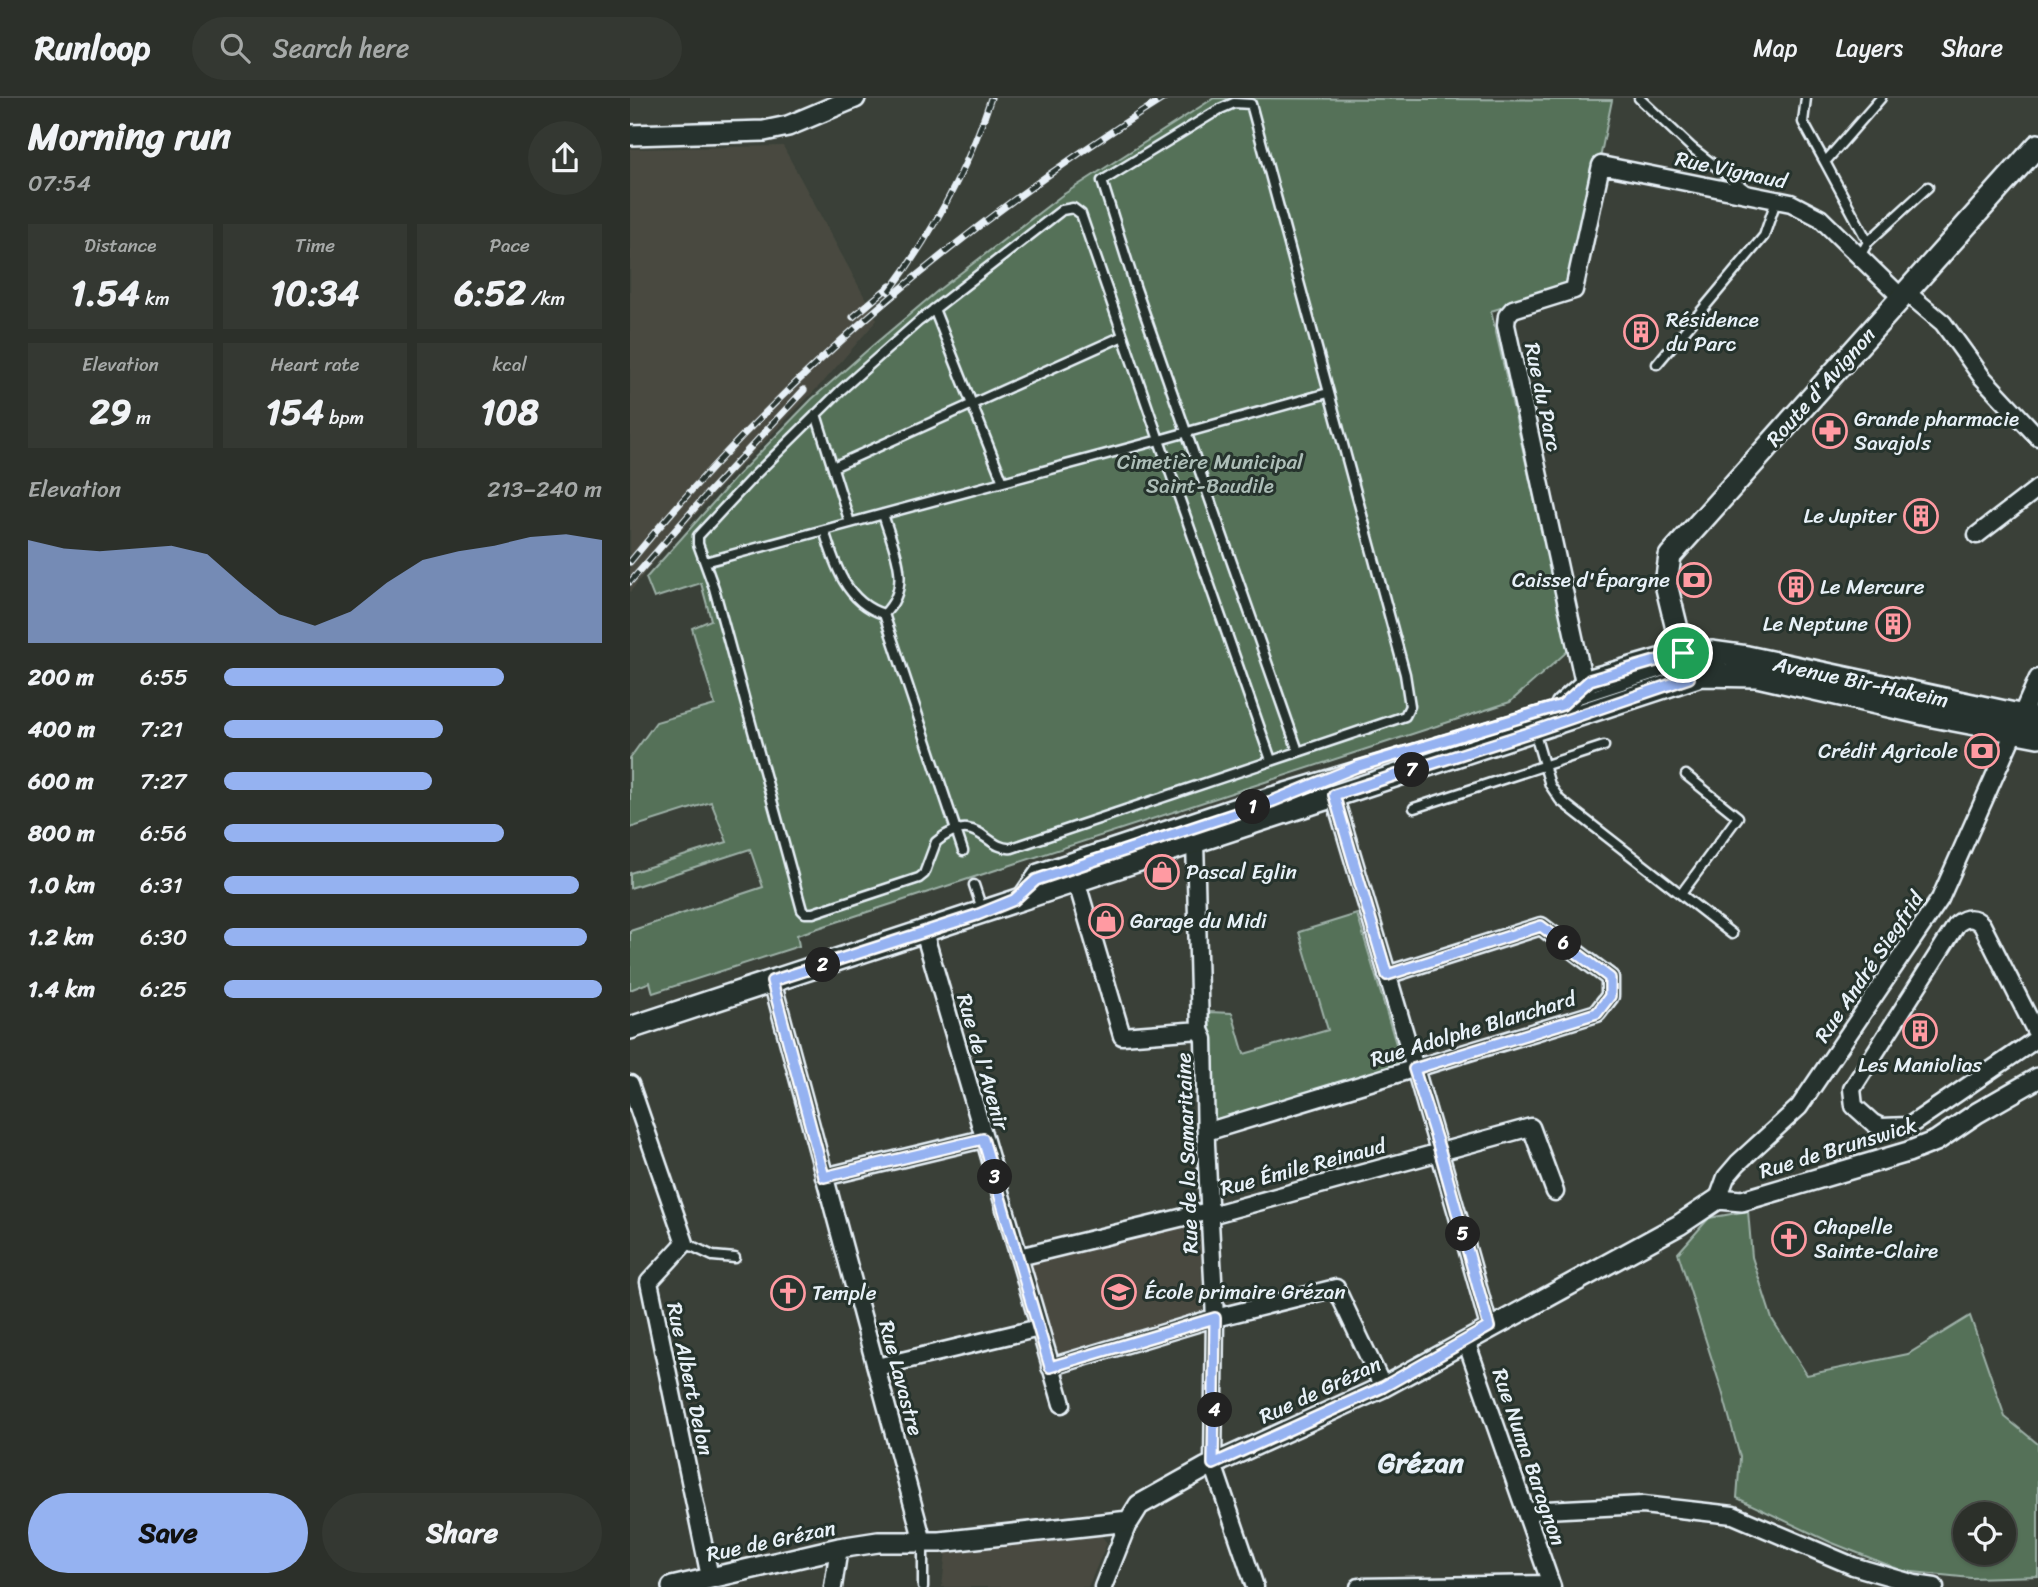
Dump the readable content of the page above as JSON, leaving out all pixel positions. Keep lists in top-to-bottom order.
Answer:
{
  "streets": {
    "main road": ["Route d'Avignon", "Avenue Bir-Hakeim"],
    "street": [
      "Rue Vignaud",
      "Rue du Parc",
      "Rue André Siegfrid",
      "Rue Adolphe Blanchard",
      "Rue de l'Avenir",
      "Rue de Brunswick",
      "Rue de la Samaritaine",
      "Rue Émile Reinaud",
      "Rue Lavastre",
      "Rue Albert Delon",
      "Rue de Grézan",
      "Rue Numa Baragnon"
    ]
  },
  "crossings": [
    ["Rue Vignaud", "Route d'Avignon"],
    ["Rue Vignaud", "Rue du Parc"],
    ["Route d'Avignon", "Avenue Bir-Hakeim"],
    ["Avenue Bir-Hakeim", "Rue André Siegfrid"],
    ["Rue André Siegfrid", "Rue de Brunswick"],
    ["Rue André Siegfrid", "Rue de Grézan"],
    ["Rue Adolphe Blanchard", "Rue de la Samaritaine"],
    ["Rue de l'Avenir", "Rue Émile Reinaud"],
    ["Rue de Brunswick", "Rue de Grézan"],
    ["Rue de la Samaritaine", "Rue Émile Reinaud"],
    ["Rue de la Samaritaine", "Rue de Grézan"],
    ["Rue Lavastre", "Rue de Grézan"],
    ["Rue Albert Delon", "Rue de Grézan"],
    ["Rue de Grézan", "Rue Numa Baragnon"]
  ],
  "districts": ["Grézan"],
  "parks": ["Cimetière Municipal Saint-Baudile"],
  "places": {
    "building": [
      "Résidence du Parc",
      "Le Jupiter",
      "Le Mercure",
      "Le Neptune",
      "Les Maniolias"
    ],
    "pharmacy": ["Grande pharmacie Savajols"],
    "bank": ["Caisse d'Épargne", "Crédit Agricole"],
    "shop": ["Pascal Eglin", "Garage du Midi"],
    "church": ["Chapelle Sainte-Claire", "Temple"],
    "school or university": ["École primaire Grézan"]
  },
  "page": {
    "header": "Runloop",
    "search": "Search here",
    "nav": ["Map", "Layers", "Share"],
    "heading": ["Morning run", "07:54"],
    "stats": [
      ["Distance", "1.54 km"],
      ["Time", "10:34"],
      ["Pace", "6:52 /km"],
      ["Elevation", "29 m"],
      ["Heart rate", "154 bpm"],
      ["kcal", "108"]
    ],
    "chart": ["Elevation", "213–240 m"],
    "list": [
      {
        "name": "200 m",
        "note": "6:55"
      },
      {
        "name": "400 m",
        "note": "7:21"
      },
      {
        "name": "600 m",
        "note": "7:27"
      },
      {
        "name": "800 m",
        "note": "6:56"
      },
      {
        "name": "1.0 km",
        "note": "6:31"
      },
      {
        "name": "1.2 km",
        "note": "6:30"
      },
      {
        "name": "1.4 km",
        "note": "6:25"
      }
    ],
    "pins": [
      "7",
      "1",
      "6",
      "2",
      "3",
      "5",
      "4"
    ],
    "buttons": ["Save", "Share"]
  }
}
